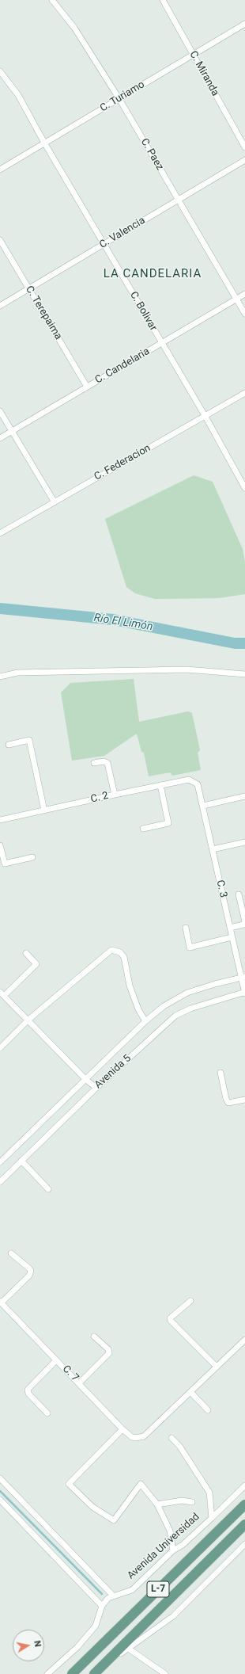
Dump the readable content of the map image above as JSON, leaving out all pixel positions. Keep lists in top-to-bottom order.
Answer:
{
  "streets": {
    "main road": ["L-7"],
    "street": [
      "C. Miranda",
      "C. Turiamo",
      "C. Paez",
      "C. Valencia",
      "C. Bolivar",
      "C. Terepaima",
      "C. Candelaria",
      "C. Federacion",
      "C. 2",
      "C. 3",
      "Avenida 5",
      "C. 7",
      "Avenida Universidad"
    ]
  },
  "crossings": [
    ["C. Miranda", "C. Turiamo"],
    ["C. Turiamo", "C. Paez"],
    ["C. Turiamo", "C. Bolivar"],
    ["C. Paez", "C. Valencia"],
    ["C. Paez", "C. Candelaria"],
    ["C. Valencia", "C. Bolivar"],
    ["C. Valencia", "C. Terepaima"],
    ["C. Bolivar", "C. Candelaria"],
    ["C. Bolivar", "C. Federacion"],
    ["C. Terepaima", "C. Candelaria"],
    ["C. 2", "C. 3"],
    ["C. 3", "Avenida 5"]
  ],
  "districts": ["LA CANDELARIA"],
  "water": ["Río El Limón"],
  "north": "right"
}
